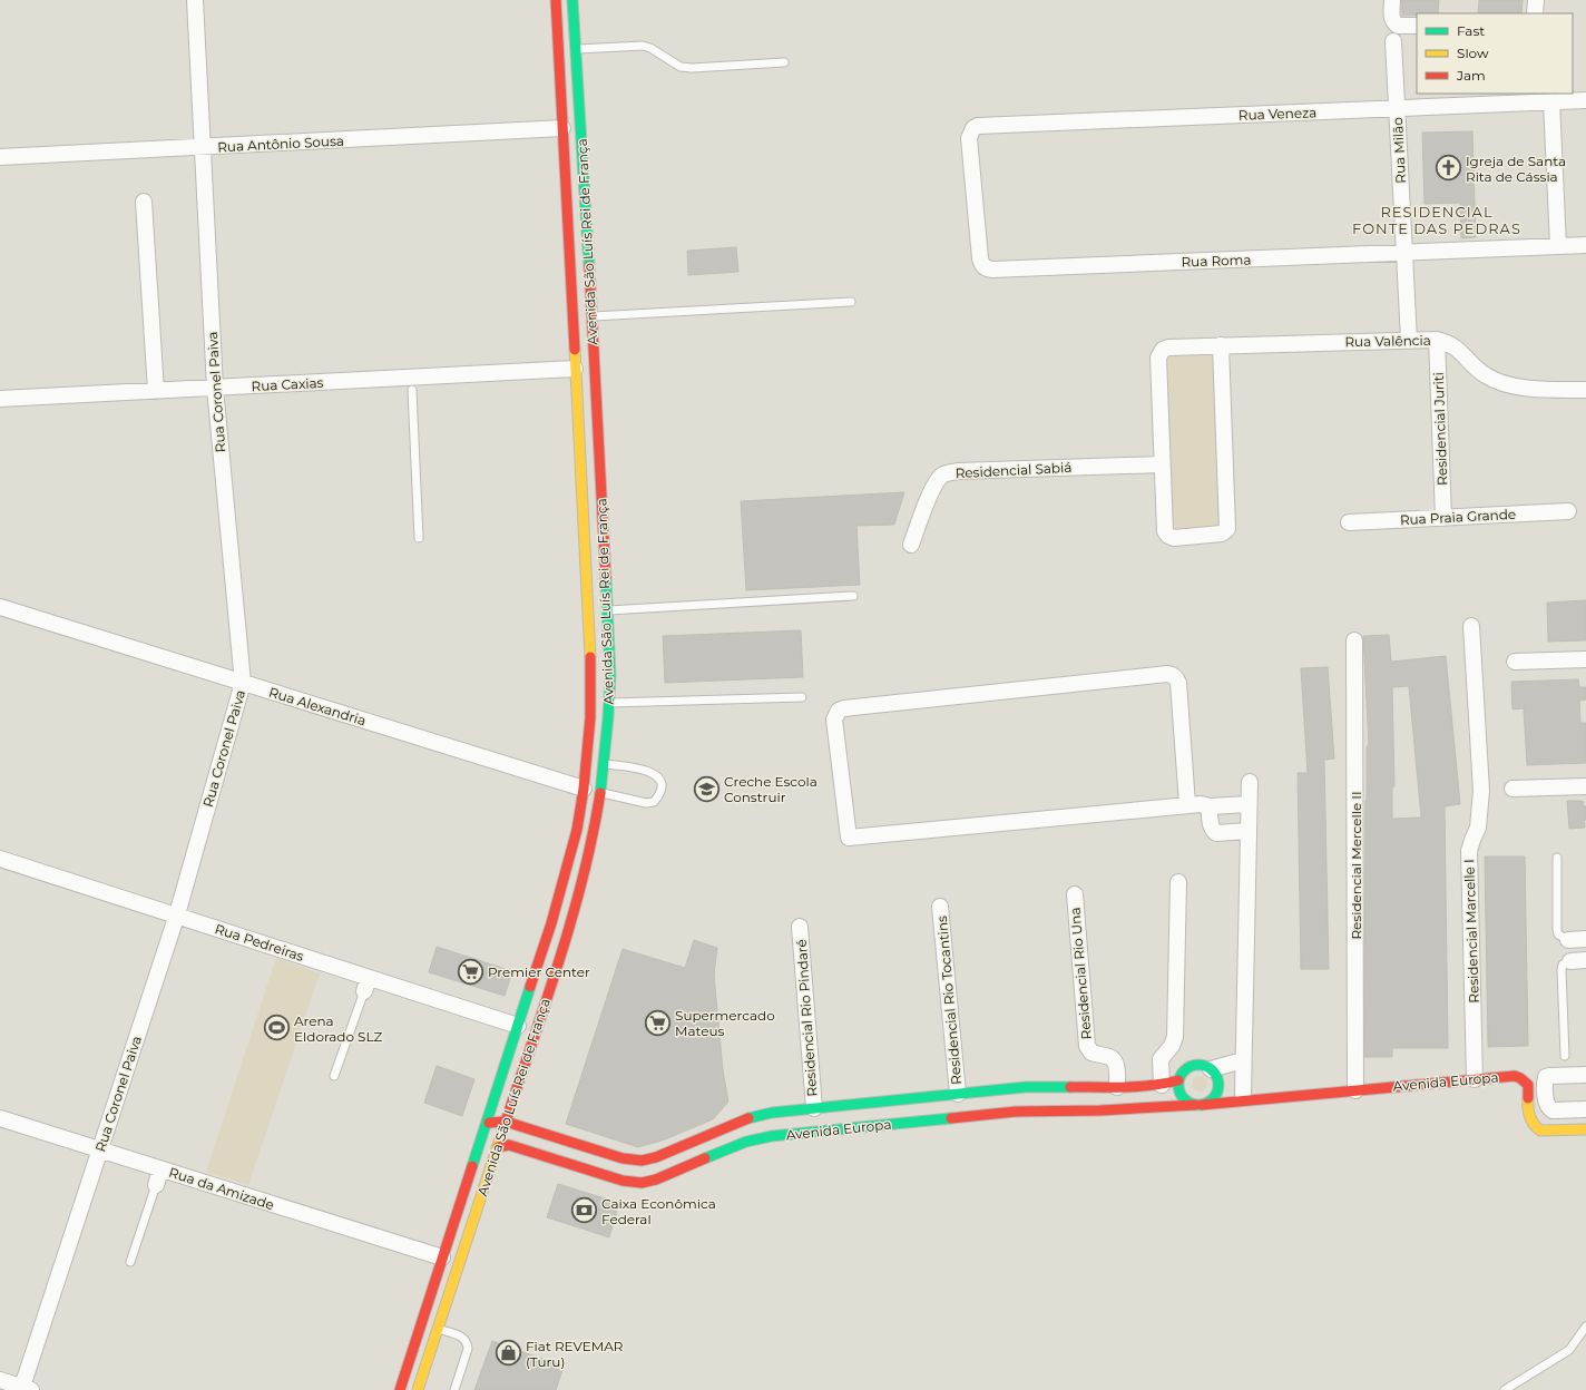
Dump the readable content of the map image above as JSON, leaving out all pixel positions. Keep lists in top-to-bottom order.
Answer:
{
  "streets": {
    "main road": ["Avenida São Luís Rei de França", "Avenida Europa"],
    "street": [
      "Rua Veneza",
      "Rua Antônio Sousa",
      "Rua Milão",
      "Rua Roma",
      "Rua Valência",
      "Rua Caxias",
      "Rua Coronel Paiva",
      "Residencial Juriti",
      "Residencial Sabiá",
      "Rua Praia Grande",
      "Rua Alexandria",
      "Residencial Mercelle II",
      "Residencial Marcelle I",
      "Rua Pedreiras",
      "Residencial Rio Una",
      "Residencial Rio Tocantins",
      "Residencial Rio Pindaré",
      "Rua da Amizade"
    ]
  },
  "crossings": [
    ["Rua Veneza", "Rua Milão"],
    ["Rua Veneza", "Rua Roma"],
    ["Rua Antônio Sousa", "Avenida São Luís Rei de França"],
    ["Rua Antônio Sousa", "Rua Coronel Paiva"],
    ["Rua Milão", "Rua Roma"],
    ["Rua Milão", "Rua Valência"],
    ["Avenida São Luís Rei de França", "Rua Caxias"],
    ["Avenida São Luís Rei de França", "Rua Alexandria"],
    ["Avenida São Luís Rei de França", "Rua Pedreiras"],
    ["Avenida São Luís Rei de França", "Avenida Europa"],
    ["Avenida São Luís Rei de França", "Rua da Amizade"],
    ["Rua Valência", "Residencial Juriti"],
    ["Rua Valência", "Residencial Sabiá"],
    ["Rua Caxias", "Rua Coronel Paiva"],
    ["Rua Coronel Paiva", "Rua Alexandria"],
    ["Rua Coronel Paiva", "Rua Pedreiras"],
    ["Rua Coronel Paiva", "Rua da Amizade"],
    ["Residencial Juriti", "Rua Praia Grande"],
    ["Residencial Mercelle II", "Avenida Europa"],
    ["Residencial Marcelle I", "Avenida Europa"],
    ["Residencial Rio Una", "Avenida Europa"],
    ["Residencial Rio Tocantins", "Avenida Europa"],
    ["Residencial Rio Pindaré", "Avenida Europa"]
  ],
  "districts": ["RESIDENCIAL FONTE DAS PEDRAS"],
  "places": {
    "church": ["Igreja de Santa Rita de Cássia"],
    "school or university": ["Creche Escola Construir"],
    "supermarket": ["Premier Center", "Supermercado Mateus"],
    "sports": ["Arena Eldorado SLZ"],
    "bank": ["Caixa Econômica Federal"],
    "shop": ["Fiat REVEMAR (Turu)"]
  },
  "legend": ["Fast", "Slow", "Jam"]
}
